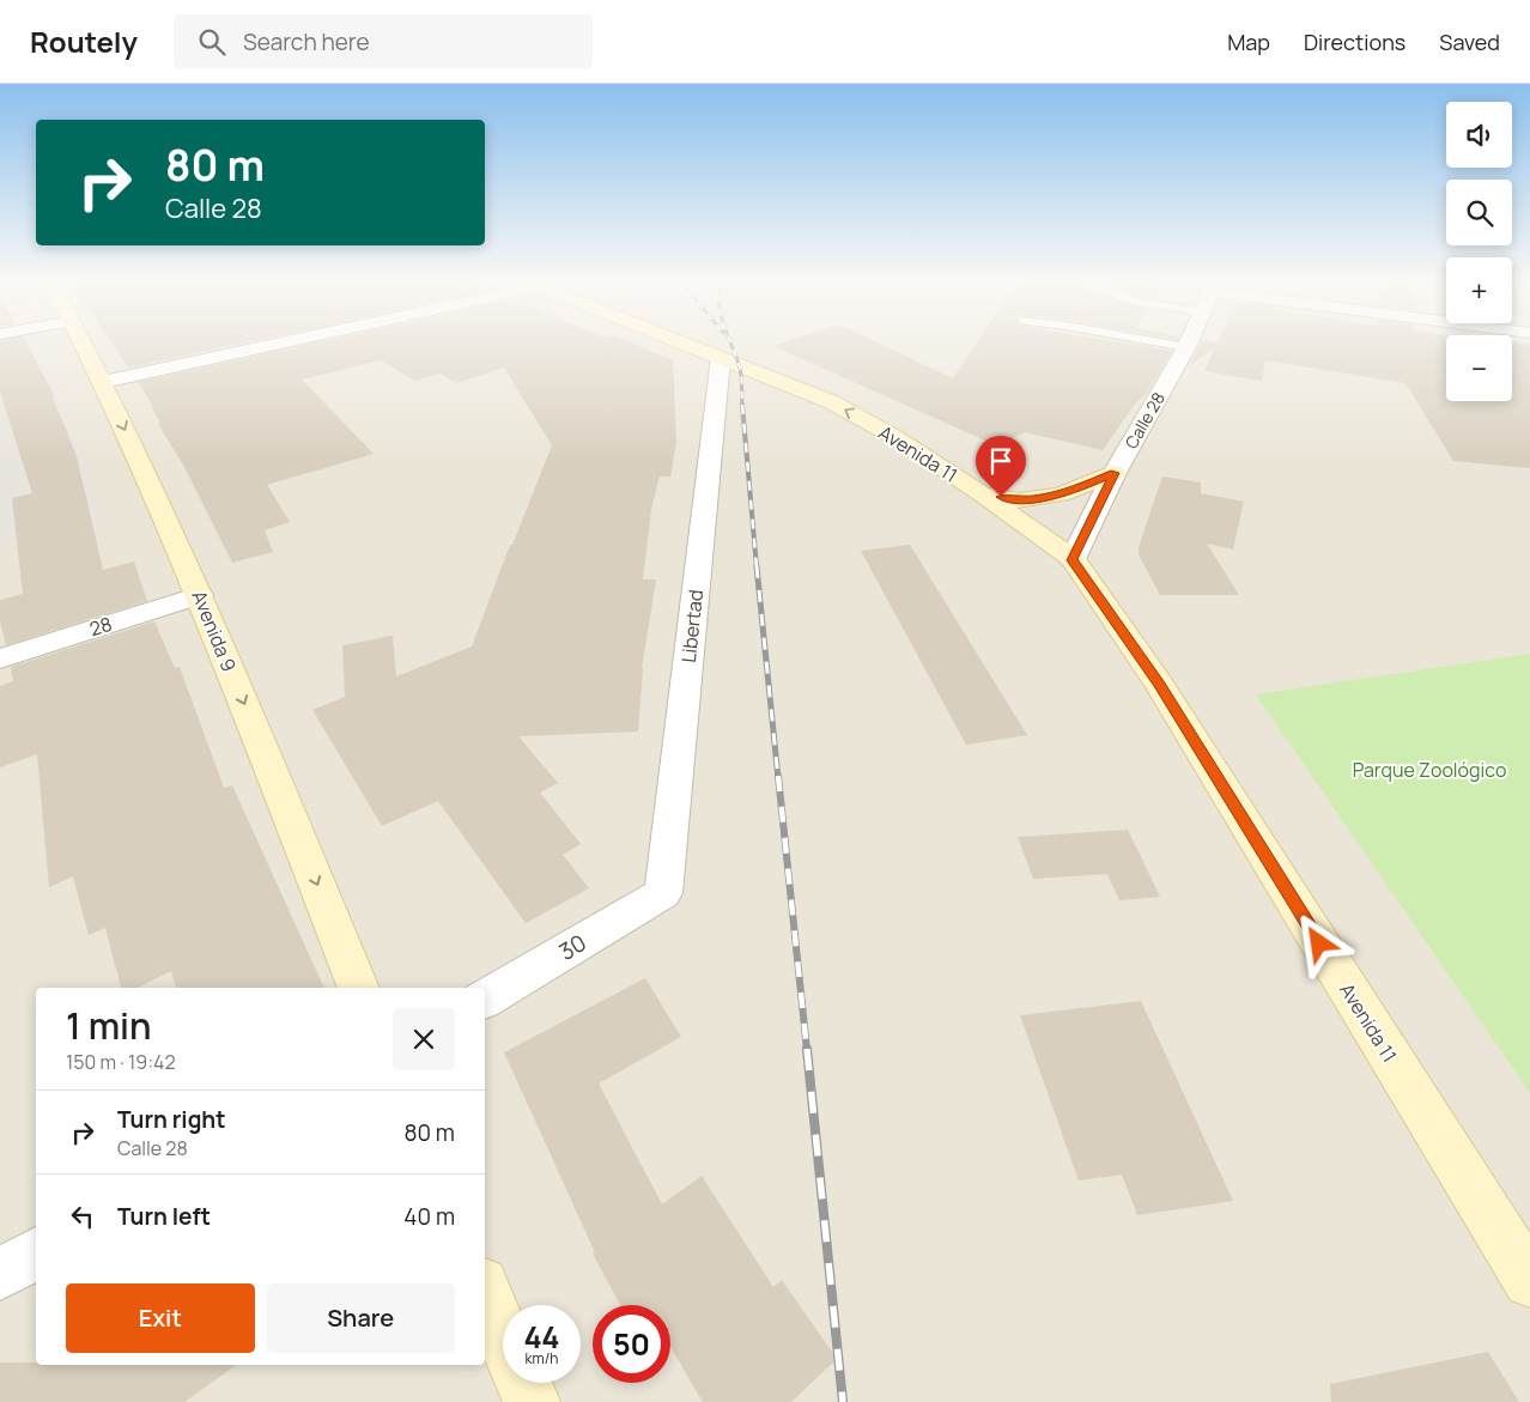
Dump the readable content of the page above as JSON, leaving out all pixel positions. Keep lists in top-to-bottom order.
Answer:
{
  "streets": {
    "main road": ["Avenida 11", "Avenida 9"],
    "street": [
      "Calle 28",
      "28",
      "Libertad",
      "30"
    ]
  },
  "crossings": [
    ["Calle 28", "Avenida 11"],
    ["Avenida 11", "Libertad"],
    ["28", "Avenida 9"],
    ["Libertad", "30"]
  ],
  "one_way": ["Avenida 9"],
  "parks": ["Parque Zoológico"],
  "page": {
    "header": "Routely",
    "search": "Search here",
    "nav": ["Map", "Directions", "Saved"],
    "map_buttons": ["+", "−"],
    "turn": ["80 m", "Calle 28"],
    "heading": ["1 min", "150 m · 19:42"],
    "list": [
      {
        "name": "Turn right",
        "note": "Calle 28",
        "value": "80 m"
      },
      {
        "name": "Turn left",
        "value": "40 m"
      }
    ],
    "buttons": ["Exit", "Share"],
    "speed": "44 km/h",
    "limit": "50"
  }
}
